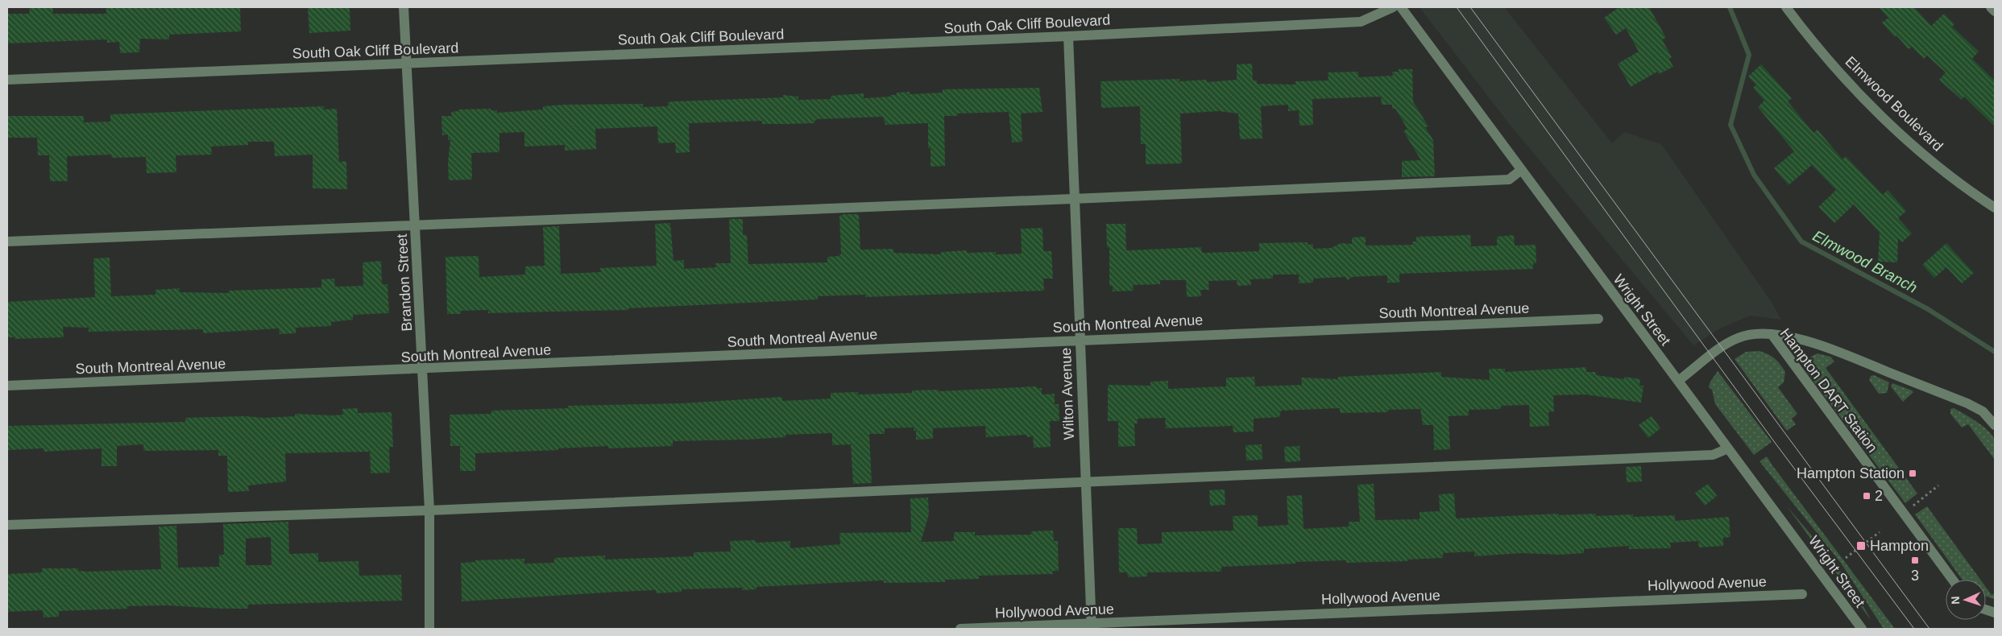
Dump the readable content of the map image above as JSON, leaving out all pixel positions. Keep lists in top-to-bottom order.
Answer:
{
  "streets": {
    "street": [
      "South Oak Cliff Boulevard",
      "Elmwood Boulevard",
      "Brandon Street",
      "Wright Street",
      "South Montreal Avenue",
      "Hampton DART Station",
      "Wilton Avenue",
      "Hollywood Avenue"
    ]
  },
  "crossings": [
    ["South Oak Cliff Boulevard", "Brandon Street"],
    ["South Oak Cliff Boulevard", "Wilton Avenue"],
    ["Brandon Street", "South Montreal Avenue"],
    ["Wright Street", "Hampton DART Station"],
    ["South Montreal Avenue", "Wilton Avenue"],
    ["Wilton Avenue", "Hollywood Avenue"]
  ],
  "water": ["Elmwood Branch"],
  "places": {
    "transit": [
      "Hampton Station",
      "2",
      "Hampton",
      "3"
    ]
  },
  "north": "left"
}
